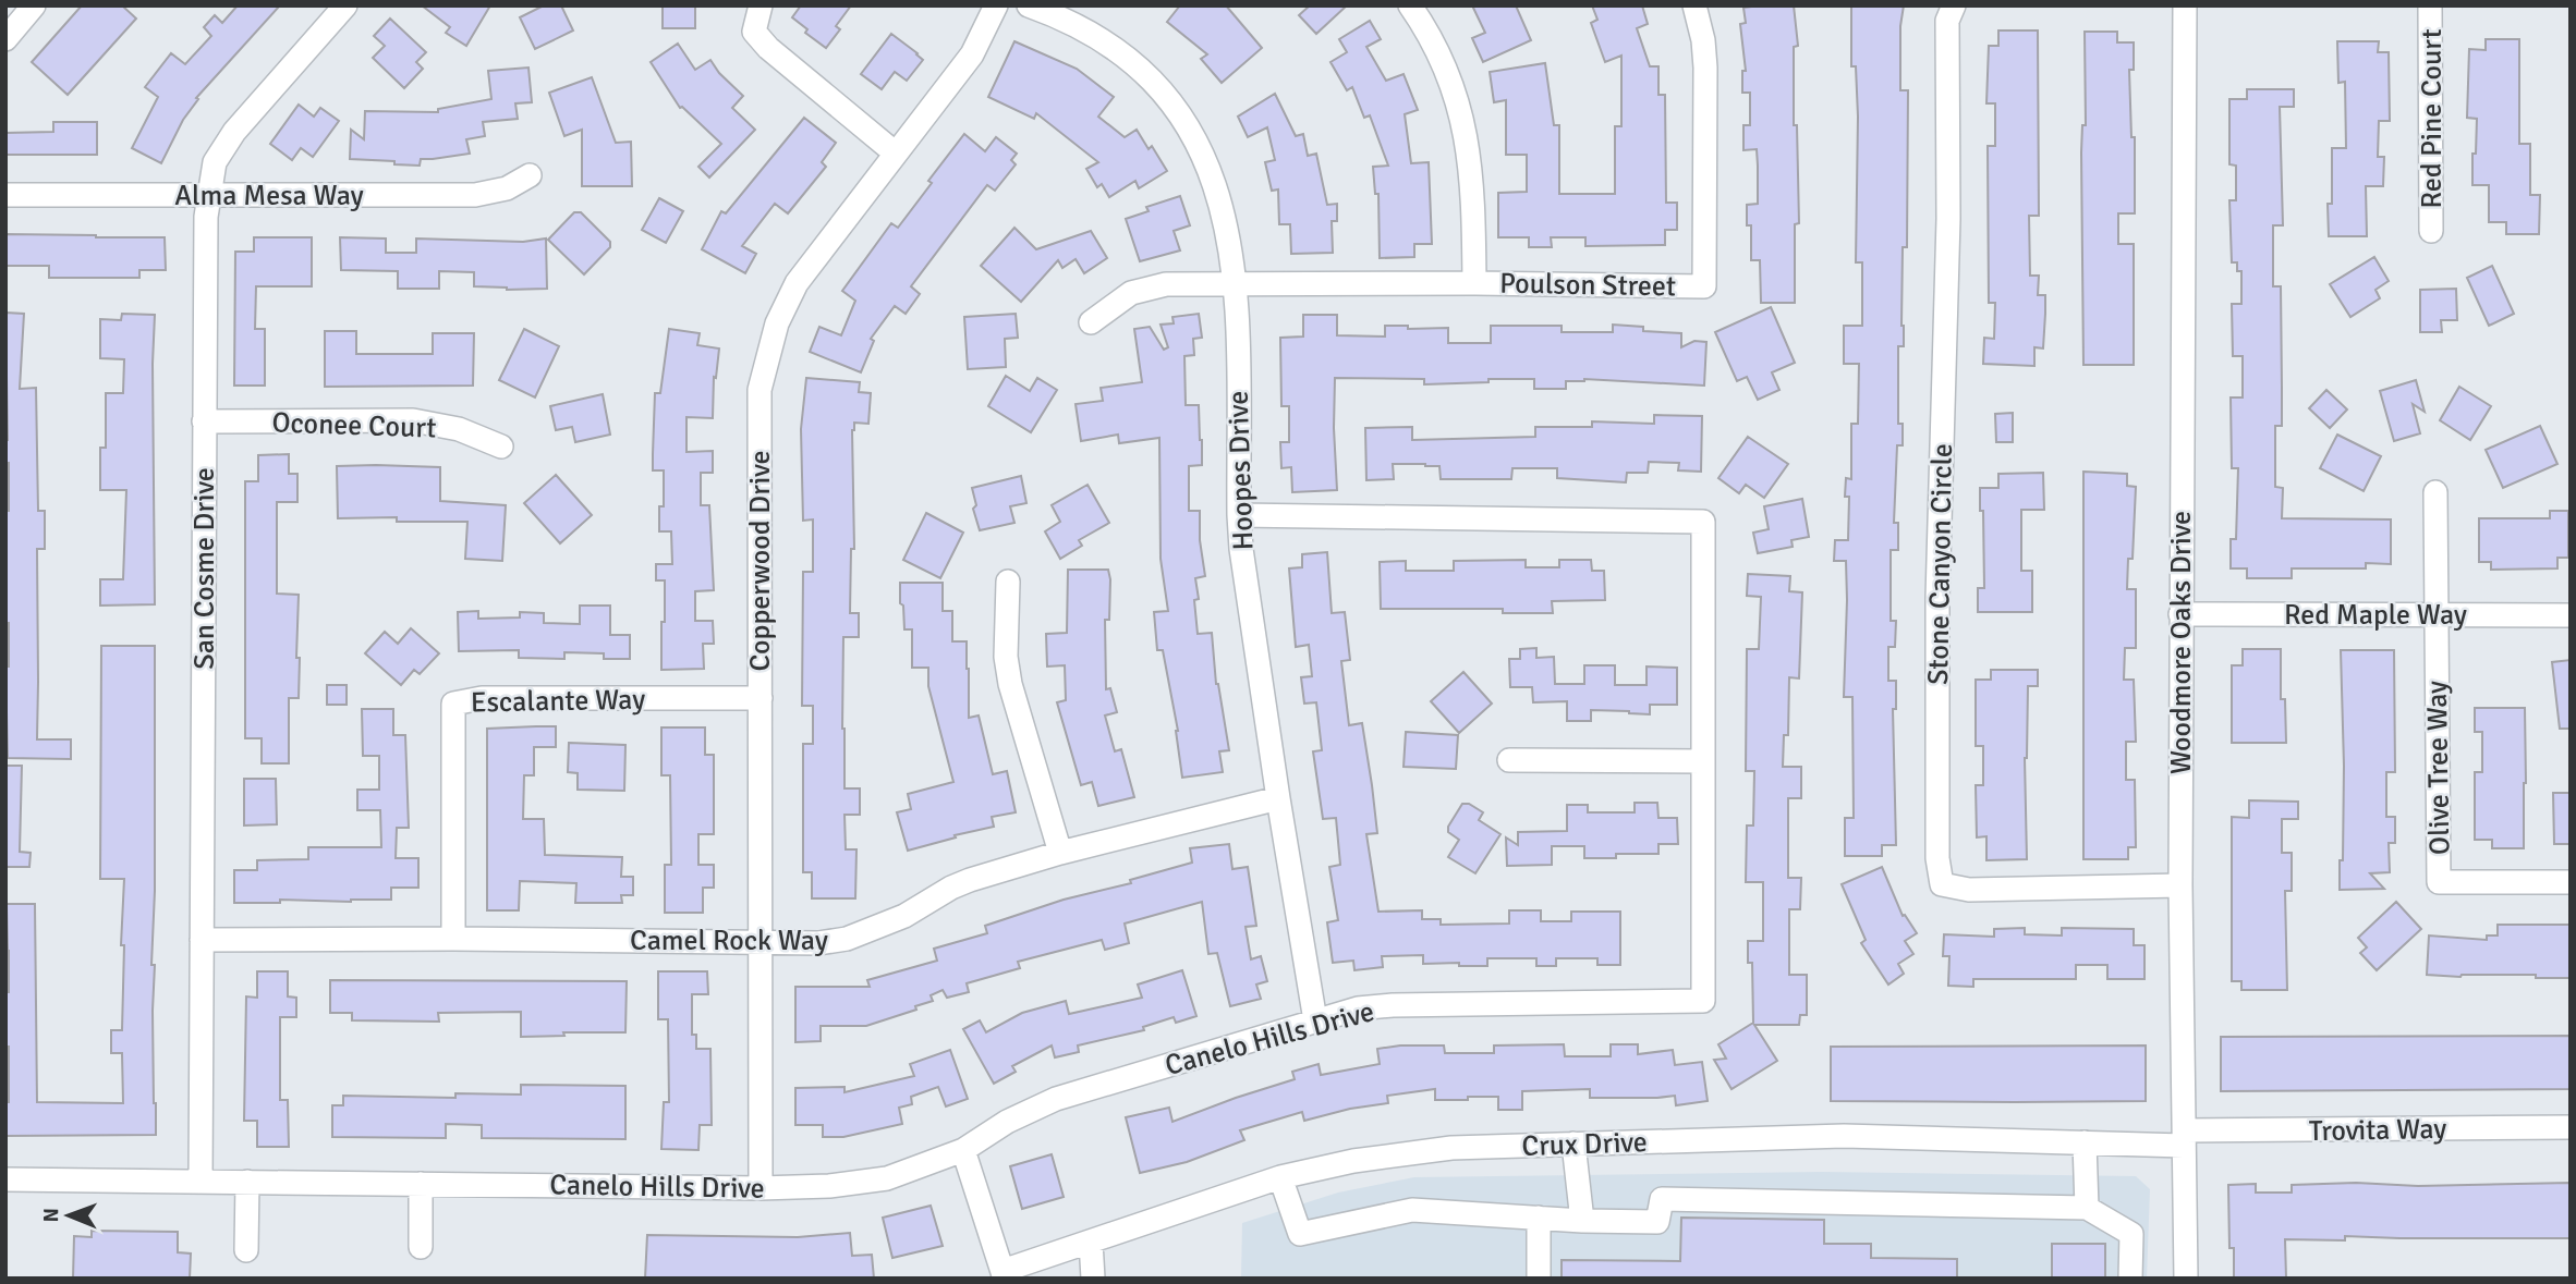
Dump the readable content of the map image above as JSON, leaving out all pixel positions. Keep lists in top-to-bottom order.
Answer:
{
  "streets": {
    "street": [
      "Red Pine Court",
      "Alma Mesa Way",
      "Poulson Street",
      "Oconee Court",
      "Hoopes Drive",
      "Copperwood Drive",
      "Stone Canyon Circle",
      "San Cosme Drive",
      "Red Maple Way",
      "Woodmore Oaks Drive",
      "Escalante Way",
      "Olive Tree Way",
      "Camel Rock Way",
      "Canelo Hills Drive",
      "Trovita Way",
      "Crux Drive"
    ]
  },
  "crossings": [
    ["Alma Mesa Way", "San Cosme Drive"],
    ["Poulson Street", "Hoopes Drive"],
    ["Oconee Court", "San Cosme Drive"],
    ["Hoopes Drive", "Camel Rock Way"],
    ["Hoopes Drive", "Canelo Hills Drive"],
    ["Copperwood Drive", "Escalante Way"],
    ["Copperwood Drive", "Camel Rock Way"],
    ["Copperwood Drive", "Canelo Hills Drive"],
    ["Stone Canyon Circle", "Woodmore Oaks Drive"],
    ["San Cosme Drive", "Camel Rock Way"],
    ["San Cosme Drive", "Canelo Hills Drive"],
    ["Red Maple Way", "Woodmore Oaks Drive"],
    ["Red Maple Way", "Olive Tree Way"],
    ["Woodmore Oaks Drive", "Trovita Way"],
    ["Woodmore Oaks Drive", "Crux Drive"],
    ["Escalante Way", "Camel Rock Way"],
    ["Trovita Way", "Crux Drive"]
  ],
  "north": "left"
}
